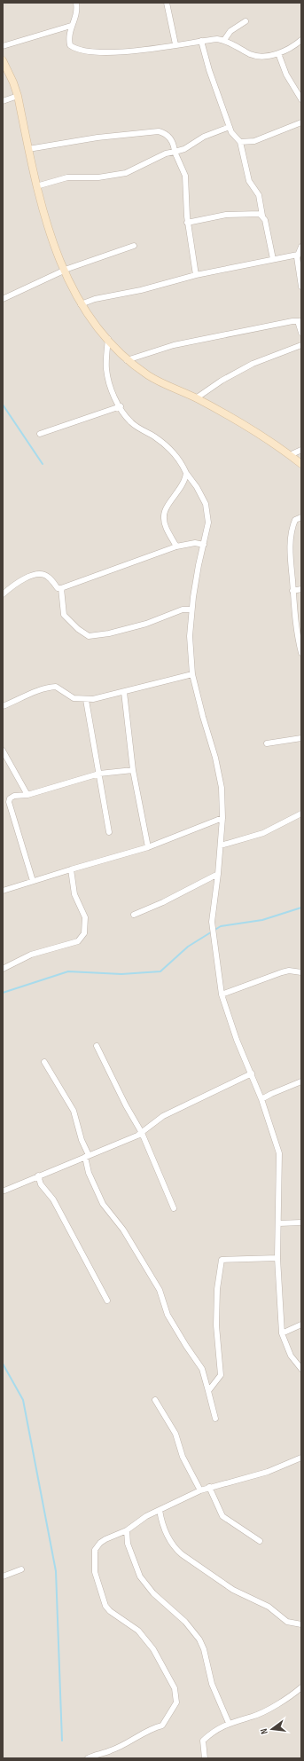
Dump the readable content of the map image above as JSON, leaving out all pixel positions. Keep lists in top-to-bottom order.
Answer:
{
  "north": "left"
}
